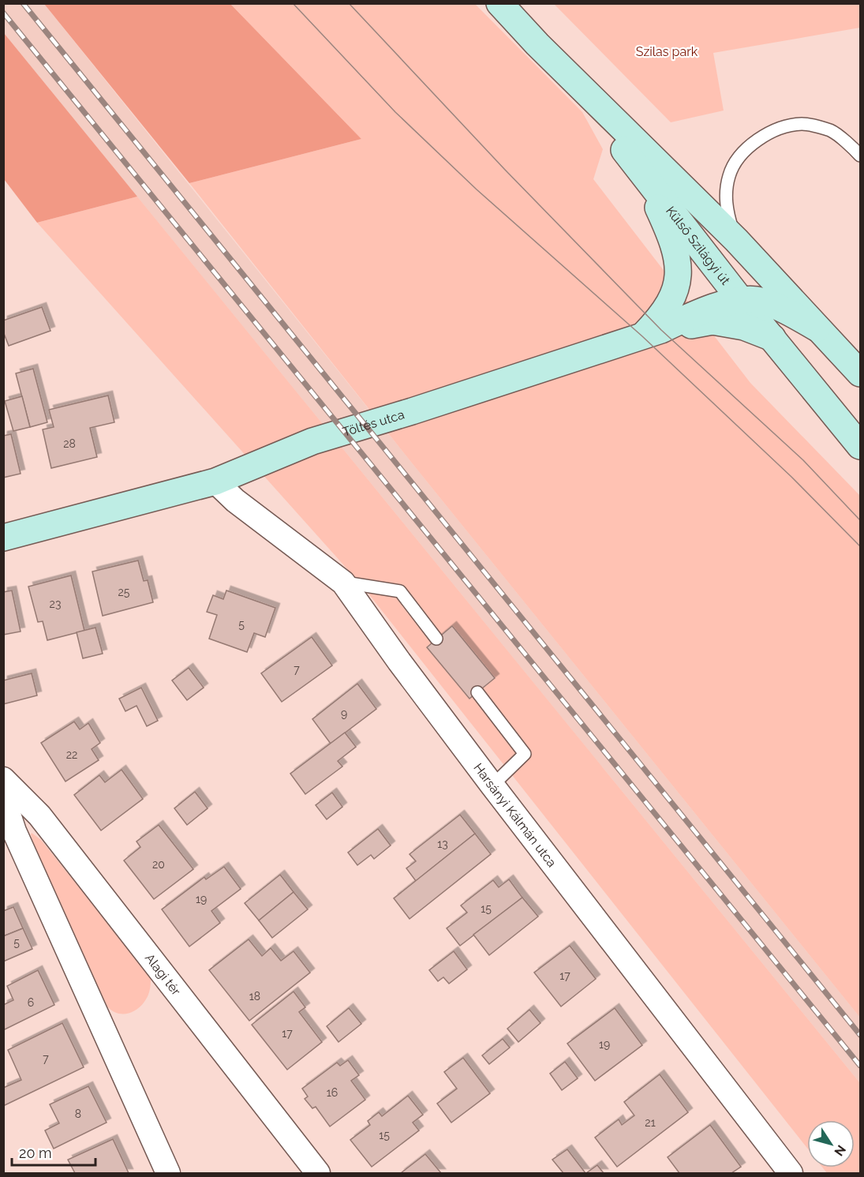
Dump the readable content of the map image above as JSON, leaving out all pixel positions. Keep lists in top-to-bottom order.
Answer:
{
  "streets": {
    "street": [
      "Külső Szilágyi út",
      "Töltés utca",
      "Harsányi Kálmán utca",
      "Alagi tér"
    ]
  },
  "crossings": [
    ["Külső Szilágyi út", "Töltés utca"],
    ["Töltés utca", "Harsányi Kálmán utca"]
  ],
  "parks": ["Szilas park"],
  "house_numbers": [
    "28",
    "25",
    "23",
    "5",
    "7",
    "9",
    "22",
    "13",
    "20",
    "19",
    "15",
    "5",
    "17",
    "18",
    "6",
    "17",
    "19",
    "7",
    "16",
    "8",
    "21",
    "15"
  ],
  "scale_bar": "20 m",
  "north": "bottom right"
}
